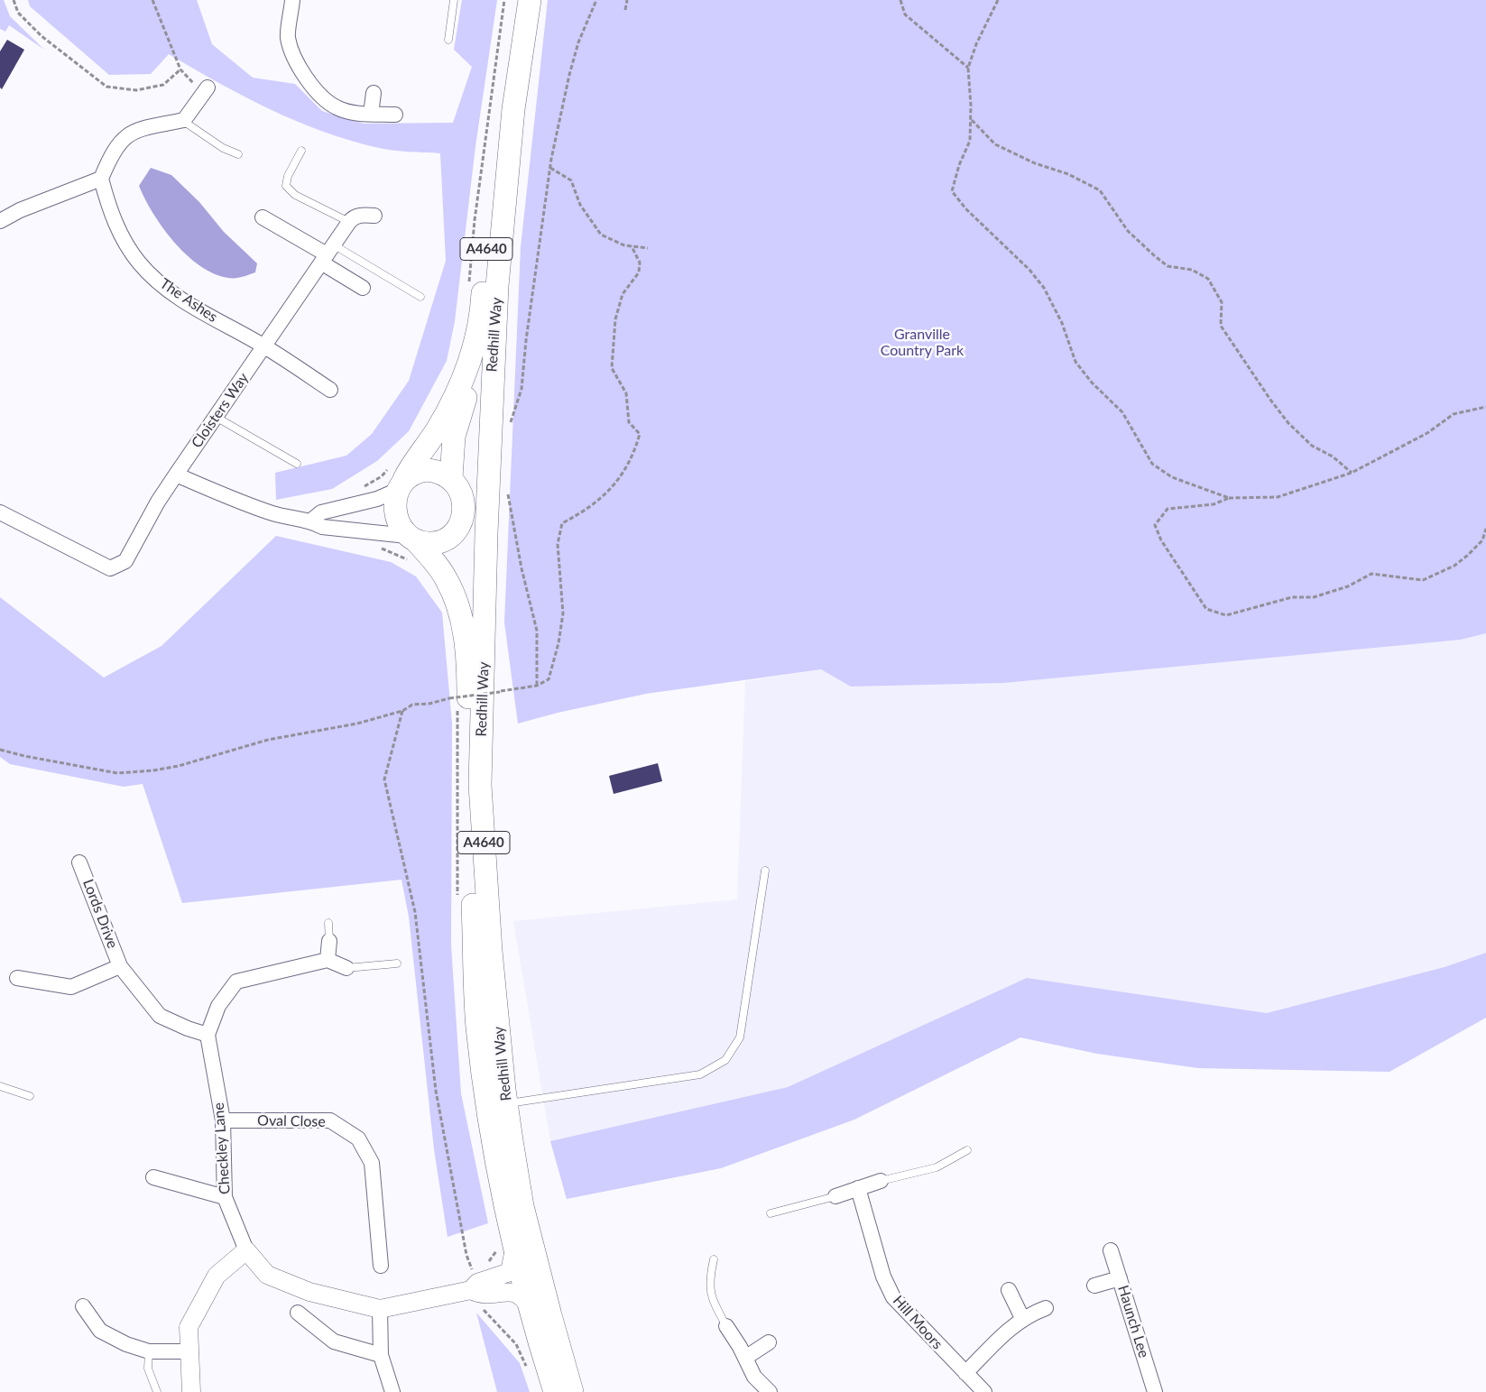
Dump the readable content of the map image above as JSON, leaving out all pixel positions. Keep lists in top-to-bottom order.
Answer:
{
  "streets": {
    "main road": ["A4640", "Redhill Way"],
    "street": [
      "The Ashes",
      "Cloisters Way",
      "Lords Drive",
      "Oval Close",
      "Checkley Lane",
      "Haunch Lee",
      "Hill Moors"
    ]
  },
  "crossings": [
    ["A4640", "Redhill Way"],
    ["The Ashes", "Cloisters Way"],
    ["Redhill Way", "Checkley Lane"],
    ["Lords Drive", "Checkley Lane"],
    ["Oval Close", "Checkley Lane"]
  ],
  "parks": ["Granville Country Park"]
}
